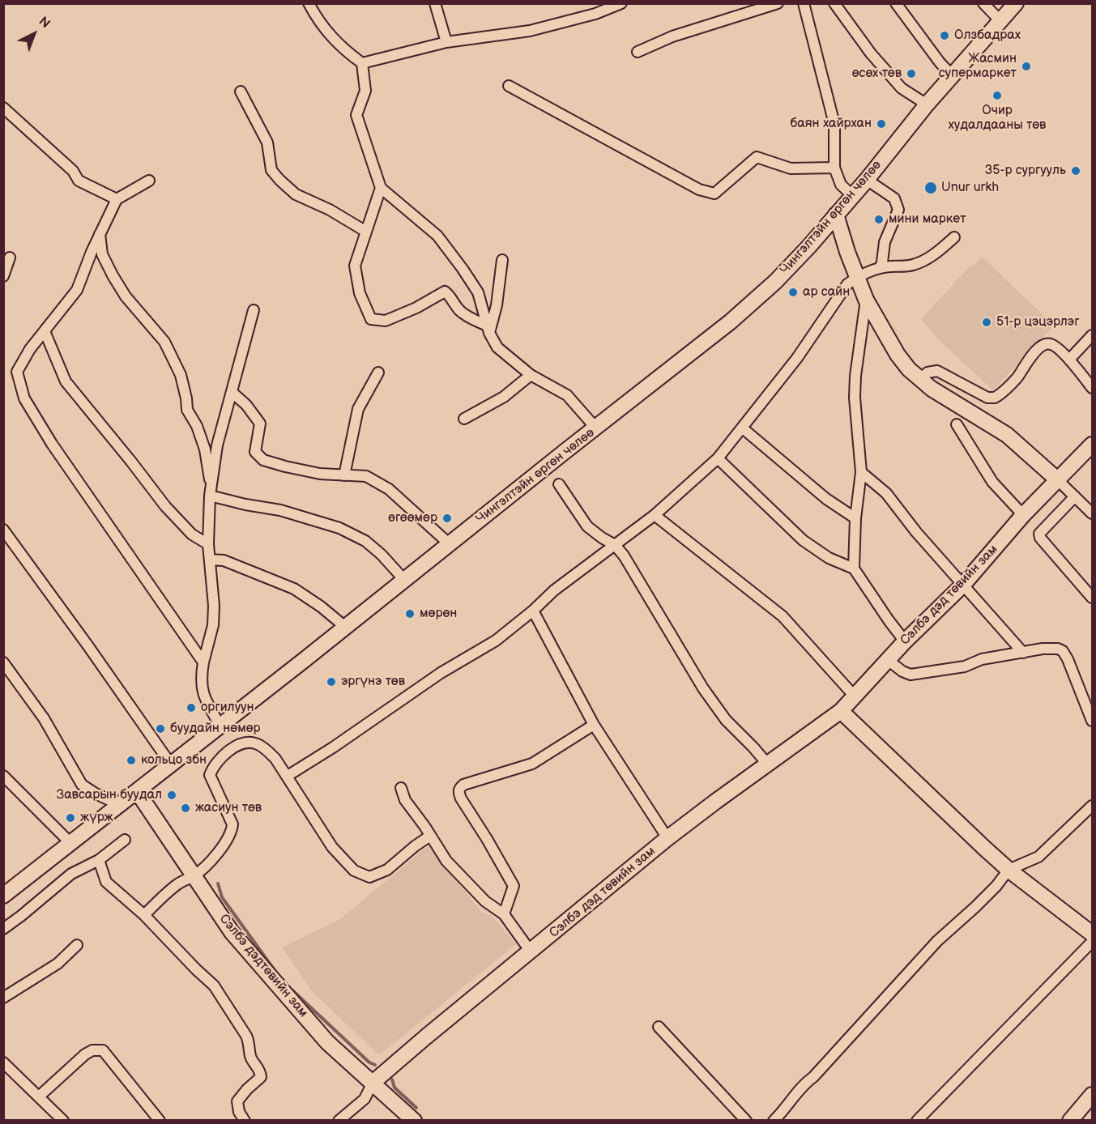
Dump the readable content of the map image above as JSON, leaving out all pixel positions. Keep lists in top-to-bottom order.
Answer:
{
  "streets": {
    "street": ["Чингэлтэйн өргөн чөлөө", "Сэлбэ дэд төвийн зам", "Сэлбэ дэдтөвийн зам"]
  },
  "crossings": [
    ["Чингэлтэйн өргөн чөлөө", "Сэлбэ дэдтөвийн зам"],
    ["Сэлбэ дэд төвийн зам", "Сэлбэ дэдтөвийн зам"]
  ],
  "places": [
    "Олзбадрах",
    "Жасмин супермаркет",
    "өсөх төв",
    "Очир худалдааны төв",
    "баян хайрхан",
    "35-р сургууль",
    "Unur urkh",
    "мини маркет",
    "ар сайн",
    "51-р цэцэрлэг",
    "өгөөмөр",
    "мөрөн",
    "эргүнэ төв",
    "оргилуун",
    "буудайн нөмөр",
    "кольцо збн",
    "Завсарын буудал",
    "жасиун төв",
    "жүрж"
  ],
  "north": "top right"
}
